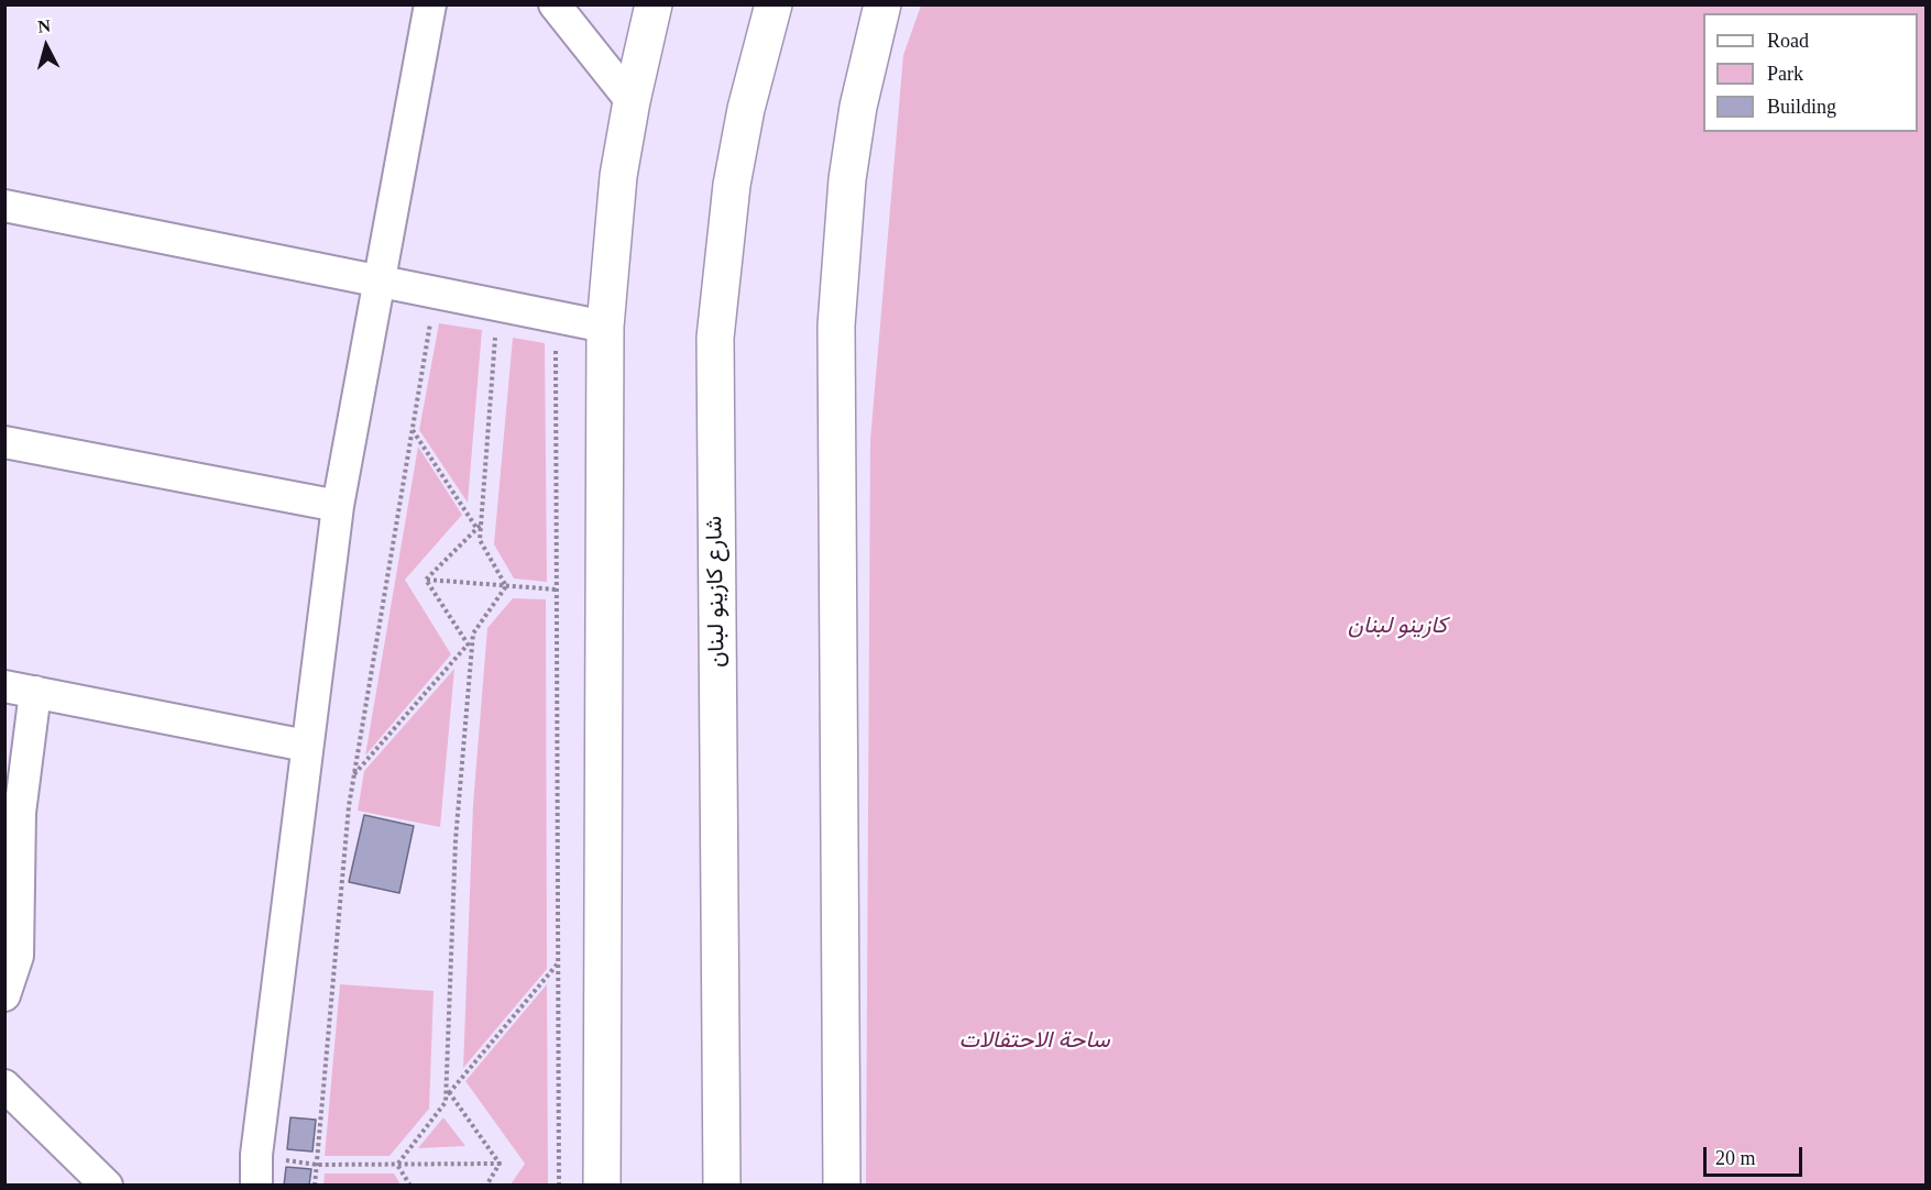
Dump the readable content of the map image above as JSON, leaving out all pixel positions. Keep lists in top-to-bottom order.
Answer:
{
  "streets": {
    "main road": ["شارع كازينو لبنان"]
  },
  "parks": ["كازينو لبنان", "ساحة الاحتفالات"],
  "legend": ["Road", "Park", "Building"],
  "scale_bar": "20 m",
  "north": "top"
}
